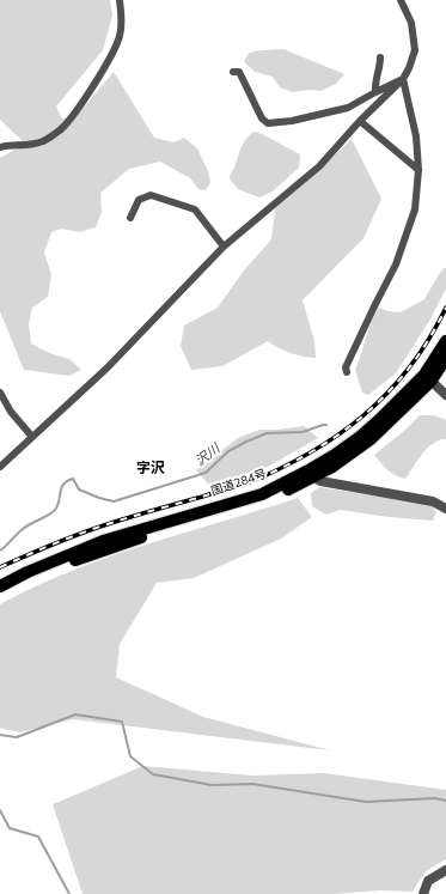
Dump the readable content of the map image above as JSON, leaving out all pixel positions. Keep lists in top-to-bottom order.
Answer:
{
  "streets": {
    "highway": ["国道284号"]
  },
  "districts": ["字沢"],
  "water": ["沢川"]
}
